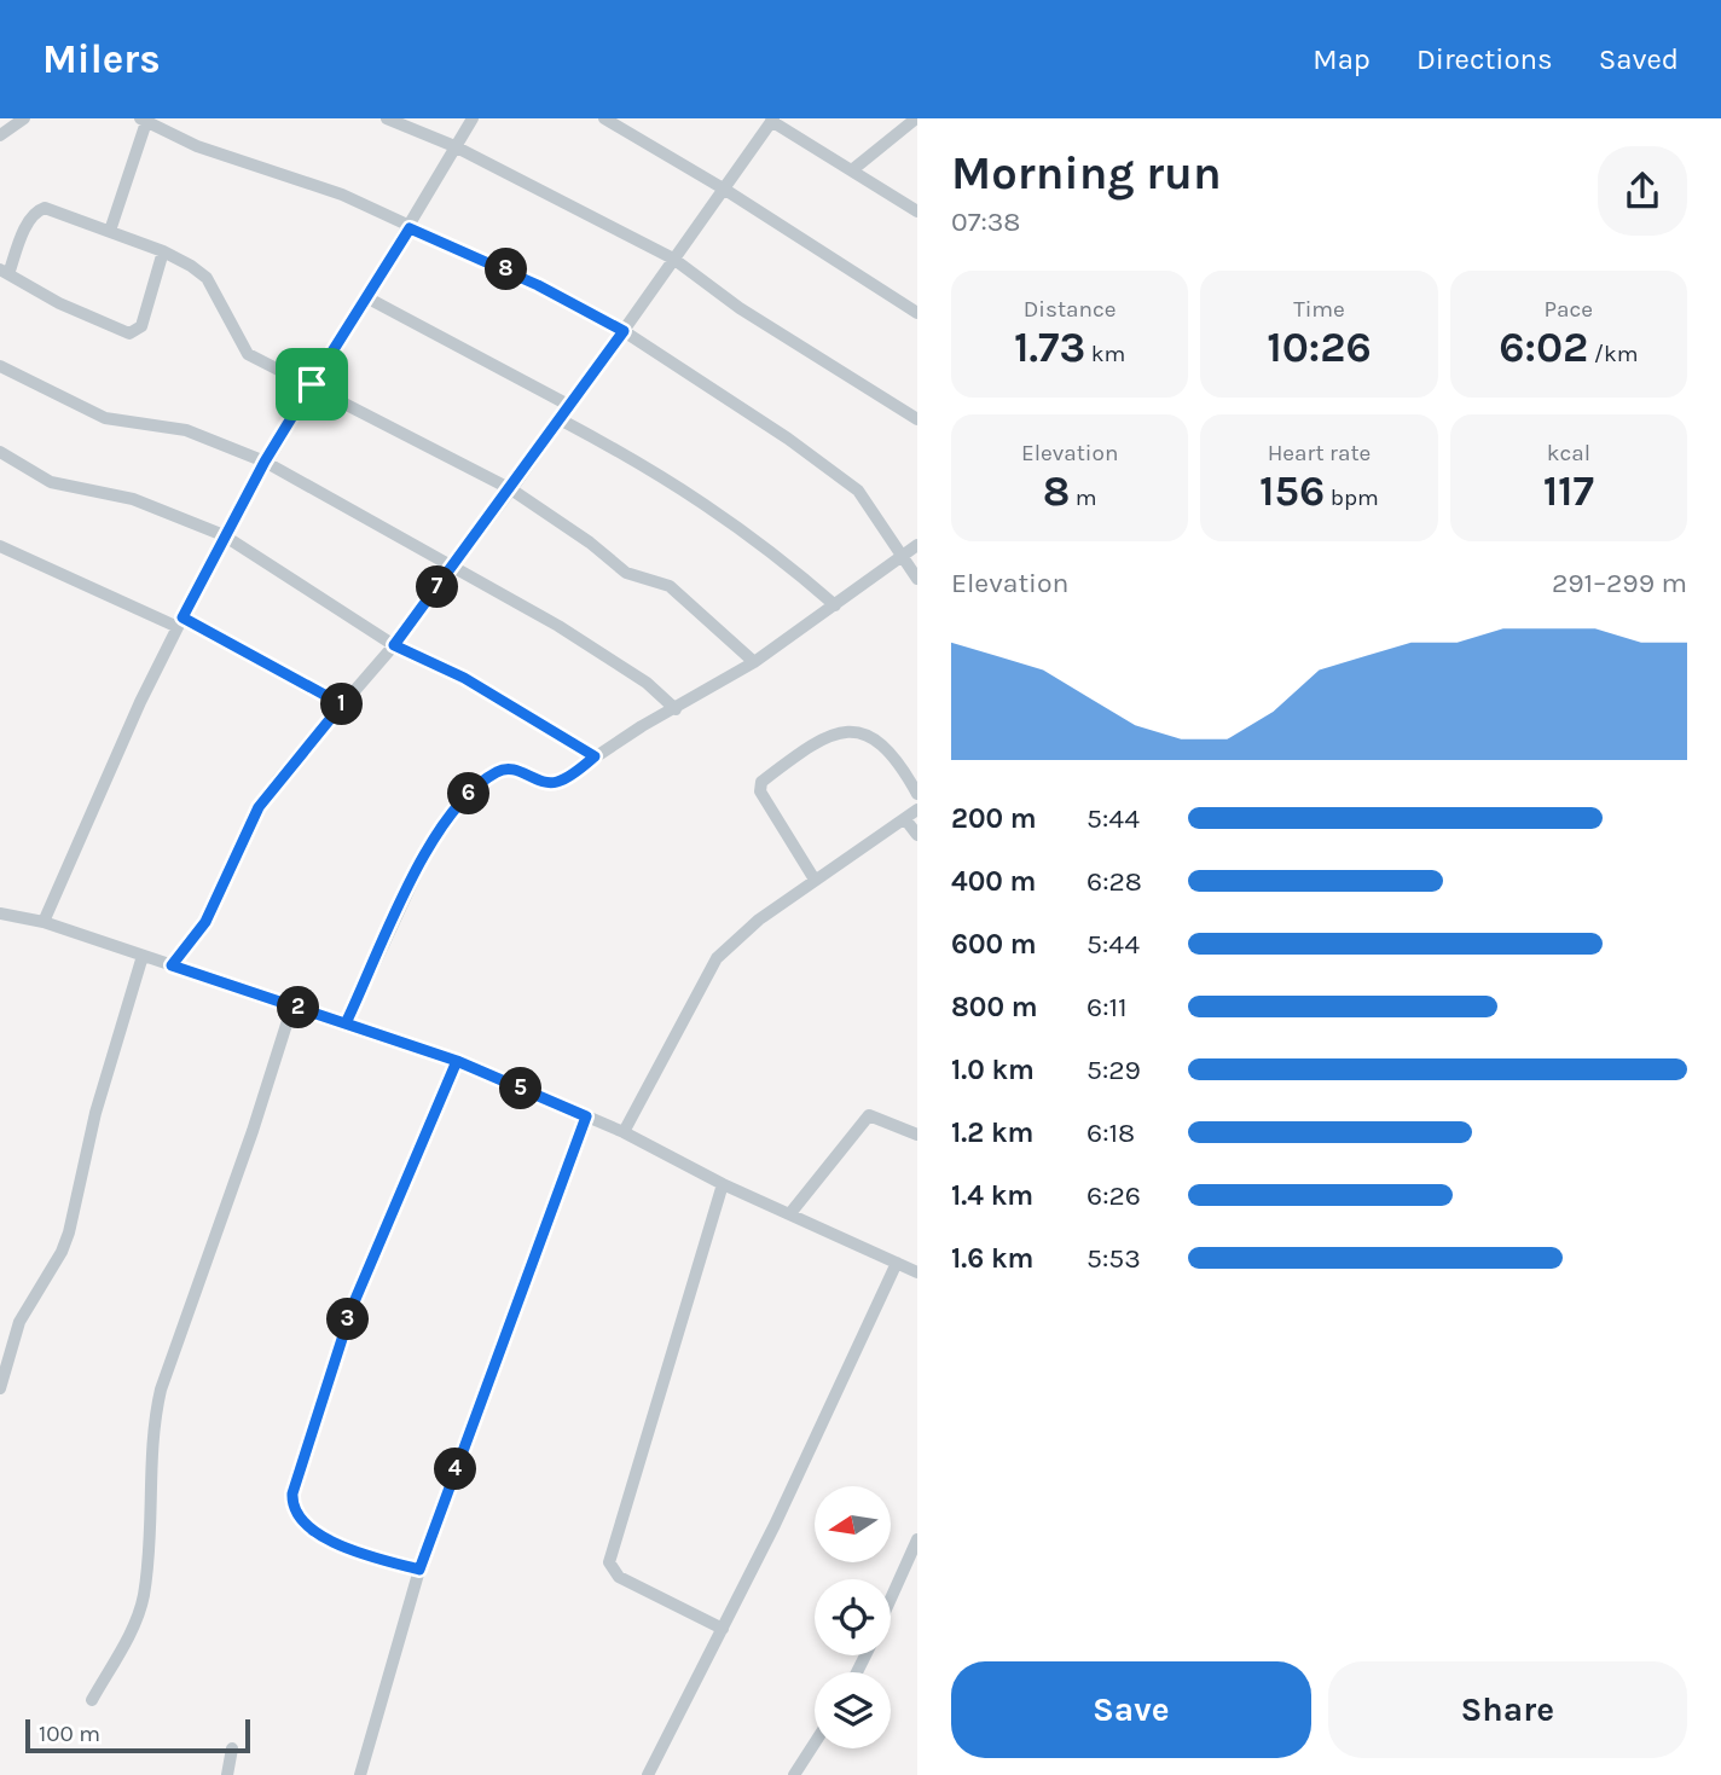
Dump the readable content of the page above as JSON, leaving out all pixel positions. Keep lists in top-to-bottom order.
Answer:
{
  "scale_bar": "100 m",
  "north": "left",
  "page": {
    "header": "Milers",
    "nav": ["Map", "Directions", "Saved"],
    "heading": ["Morning run", "07:38"],
    "pins": [
      "8",
      "7",
      "1",
      "6",
      "2",
      "5",
      "3",
      "4"
    ],
    "stats": [
      ["Distance", "1.73 km"],
      ["Time", "10:26"],
      ["Pace", "6:02 /km"],
      ["Elevation", "8 m"],
      ["Heart rate", "156 bpm"],
      ["kcal", "117"]
    ],
    "chart": ["Elevation", "291–299 m"],
    "list": [
      {
        "name": "200 m",
        "note": "5:44"
      },
      {
        "name": "400 m",
        "note": "6:28"
      },
      {
        "name": "600 m",
        "note": "5:44"
      },
      {
        "name": "800 m",
        "note": "6:11"
      },
      {
        "name": "1.0 km",
        "note": "5:29"
      },
      {
        "name": "1.2 km",
        "note": "6:18"
      },
      {
        "name": "1.4 km",
        "note": "6:26"
      },
      {
        "name": "1.6 km",
        "note": "5:53"
      }
    ],
    "buttons": ["Save", "Share"],
    "scale": "100 m"
  }
}
